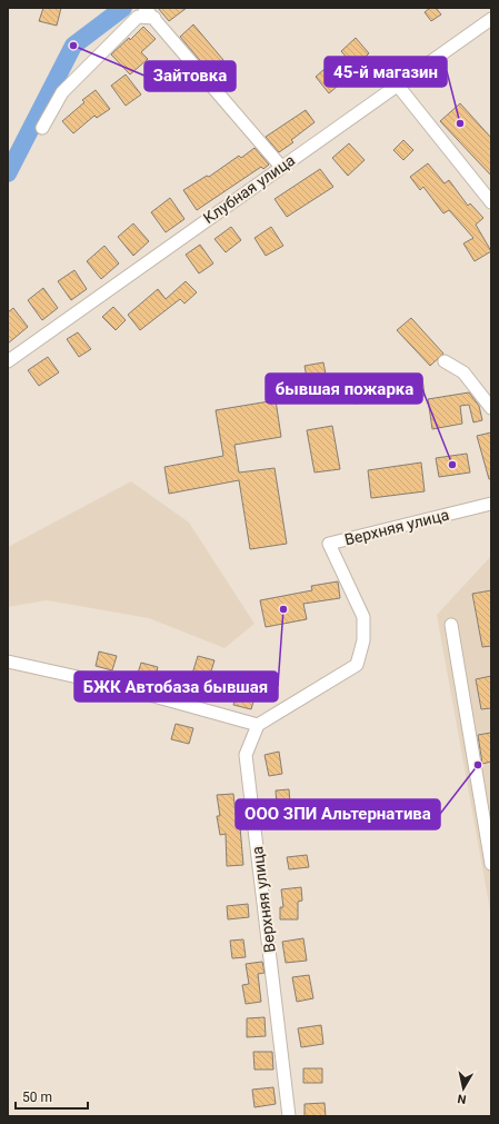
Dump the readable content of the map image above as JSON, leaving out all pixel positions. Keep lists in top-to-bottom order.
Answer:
{
  "streets": {
    "street": ["Клубная улица", "Верхняя улица"]
  },
  "places": [
    "Зайтовка",
    "45-й магазин",
    "бывшая пожарка",
    "БЖК Автобаза бывшая",
    "ООО ЗПИ Альтернатива"
  ],
  "scale_bar": "50 m",
  "north": "bottom"
}
